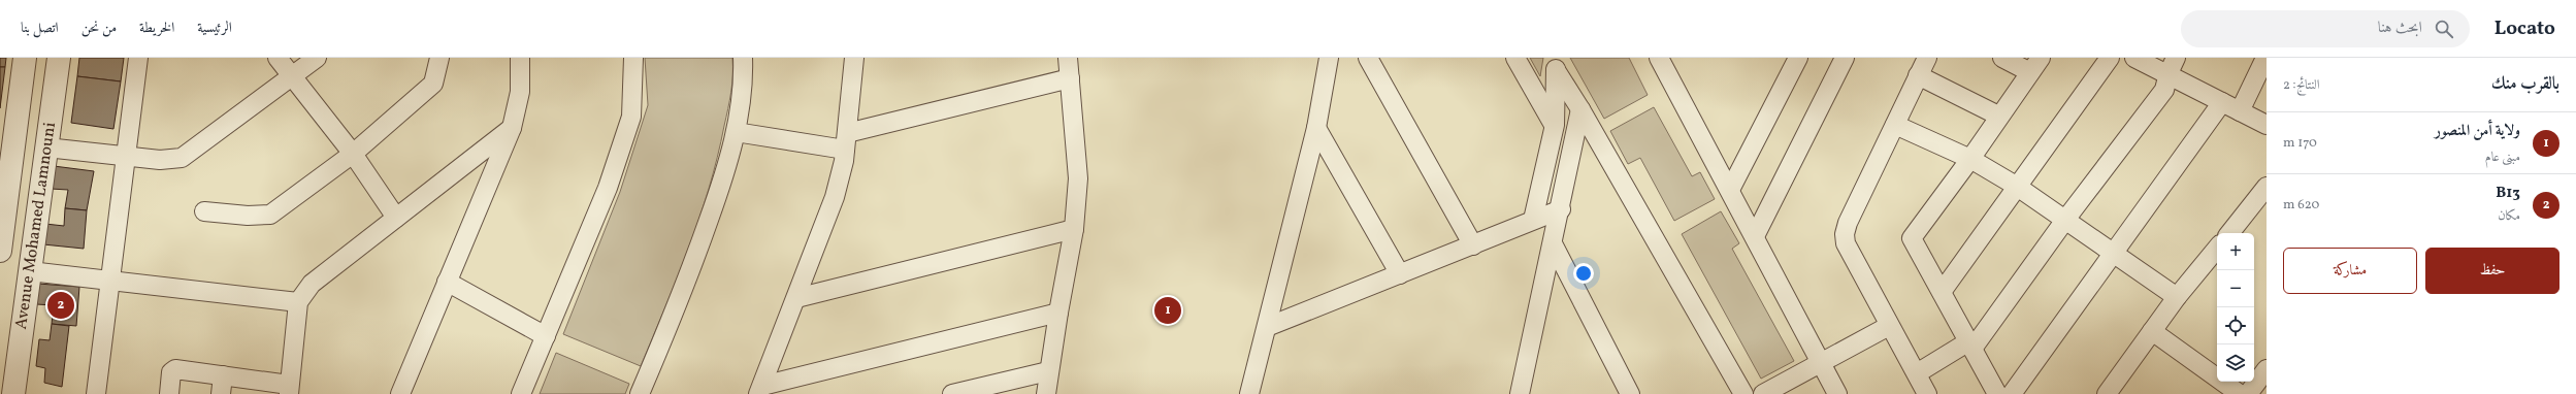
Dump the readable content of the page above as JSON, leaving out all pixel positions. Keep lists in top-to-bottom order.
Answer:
{
  "streets": {
    "street": ["Avenue Mohamed Lamnouni"]
  },
  "page": {
    "header": "Locato",
    "search": "ابحث هنا",
    "nav": [
      "الرئيسية",
      "الخريطة",
      "من نحن",
      "اتصل بنا"
    ],
    "heading": ["بالقرب منك", "النتائج: 2"],
    "list": [
      {
        "mark": "1",
        "name": "ولاية أمن المنصور",
        "note": "مبنى عام",
        "value": "170 m"
      },
      {
        "mark": "2",
        "name": "B13",
        "note": "مكان",
        "value": "620 m"
      }
    ],
    "map_buttons": ["+", "−"],
    "buttons": ["حفظ", "مشاركة"],
    "pins": ["2", "1"]
  }
}
